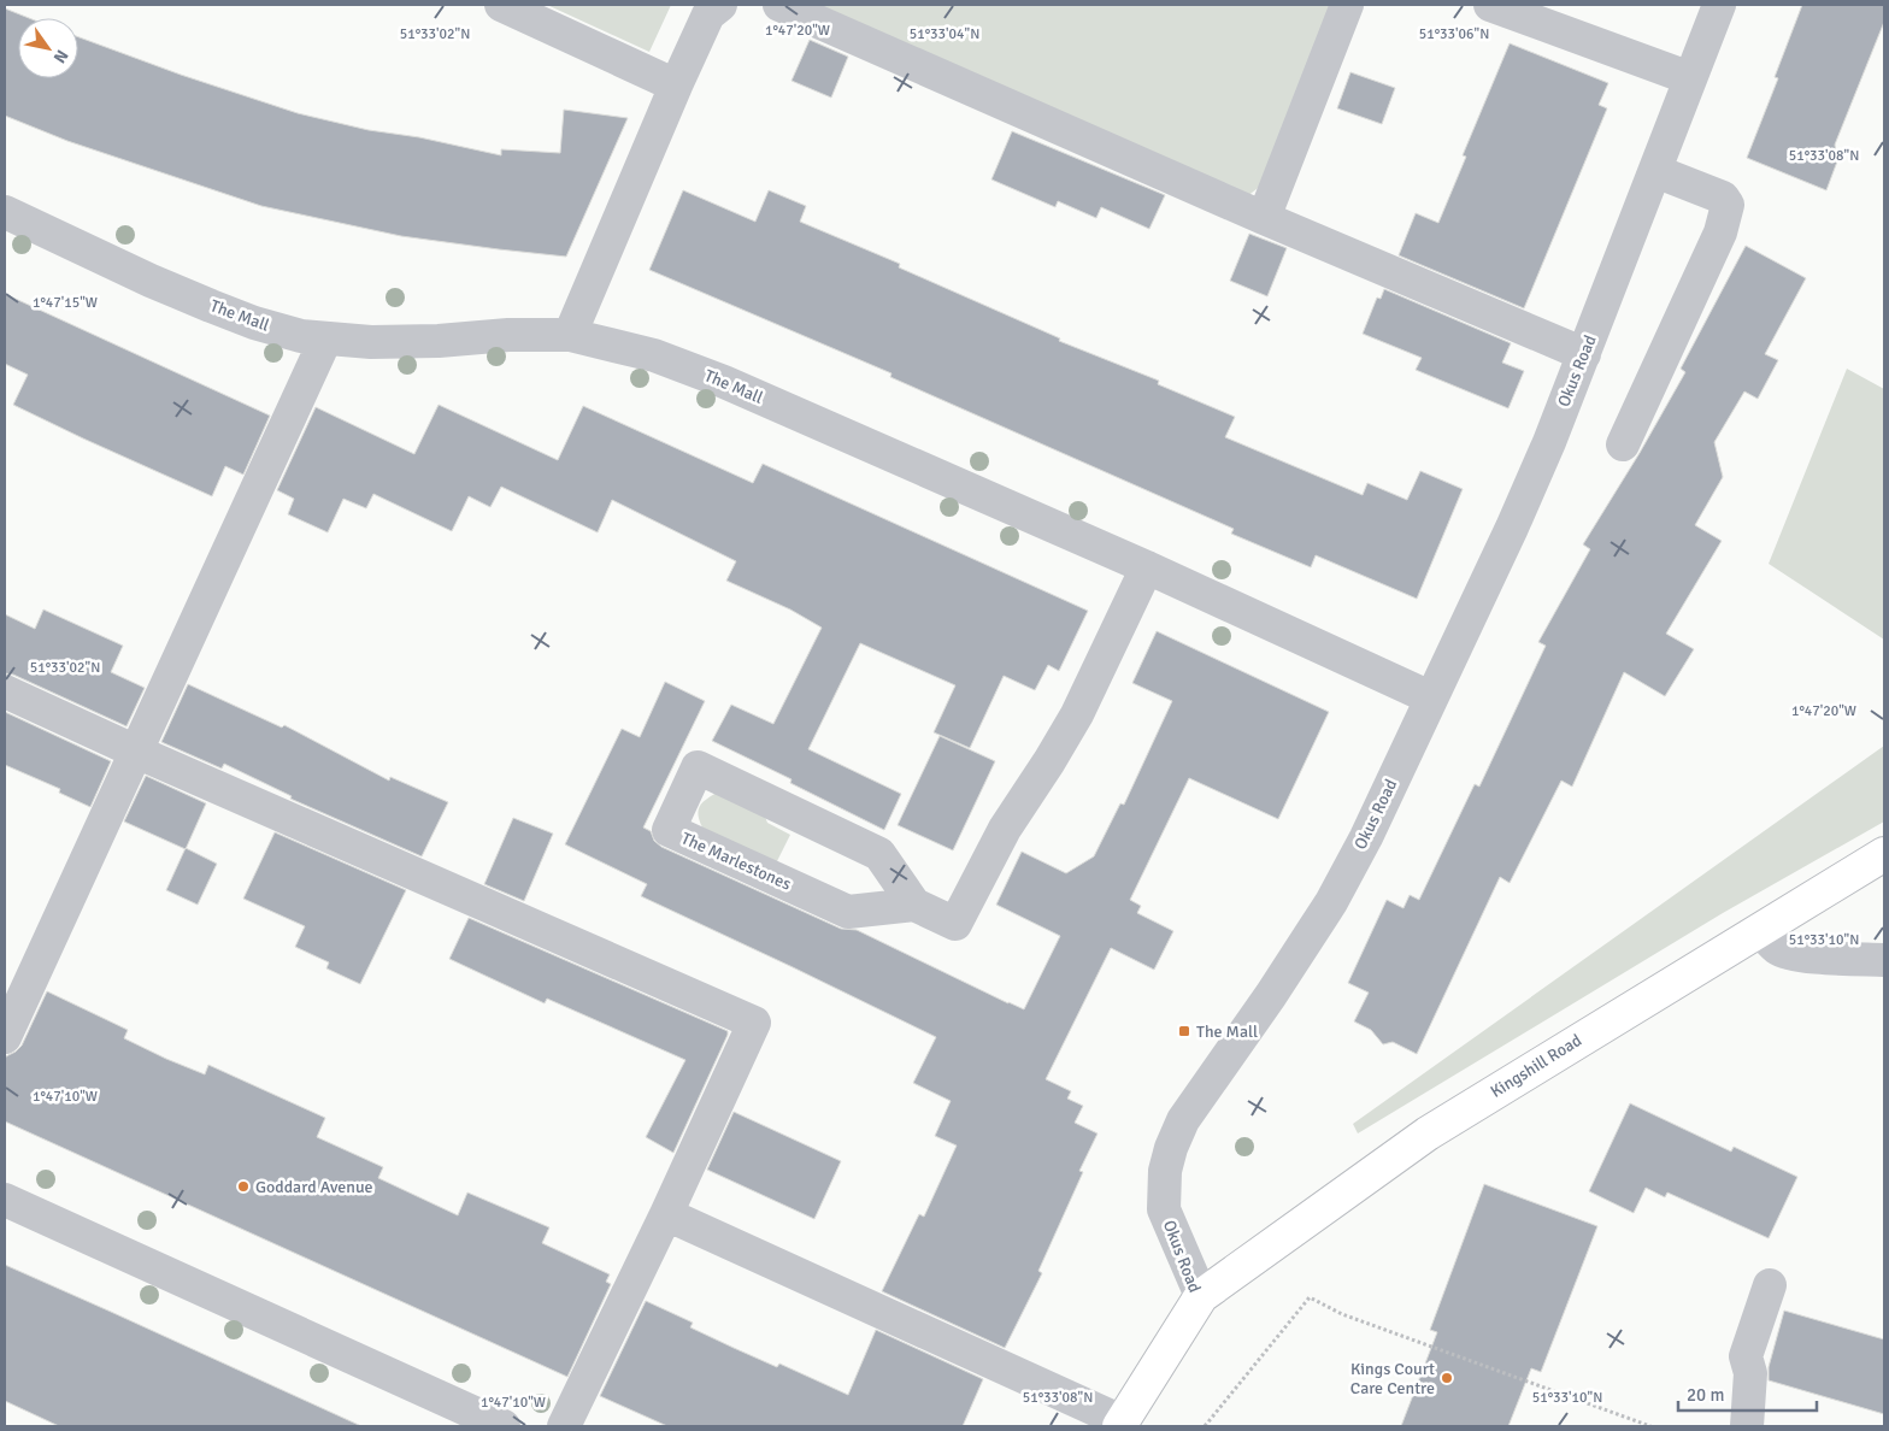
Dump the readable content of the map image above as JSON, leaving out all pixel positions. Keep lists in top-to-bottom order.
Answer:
{
  "streets": {
    "main road": ["Okus Road", "Kingshill Road"],
    "street": ["The Mall", "The Marlestones"]
  },
  "crossings": [
    ["The Mall", "Okus Road"],
    ["Okus Road", "Kingshill Road"]
  ],
  "places": {
    "transit": ["The Mall"],
    "other": ["Goddard Avenue", "Kings Court Care Centre"]
  },
  "scale_bar": "20 m",
  "north": "bottom right",
  "coordinates": [
    "1°47'20\"W",
    "51°33'04\"N",
    "51°33'06\"N",
    "51°33'02\"N",
    "51°33'08\"N",
    "1°47'15\"W",
    "51°33'10\"N",
    "1°47'10\"W"
  ]
}
